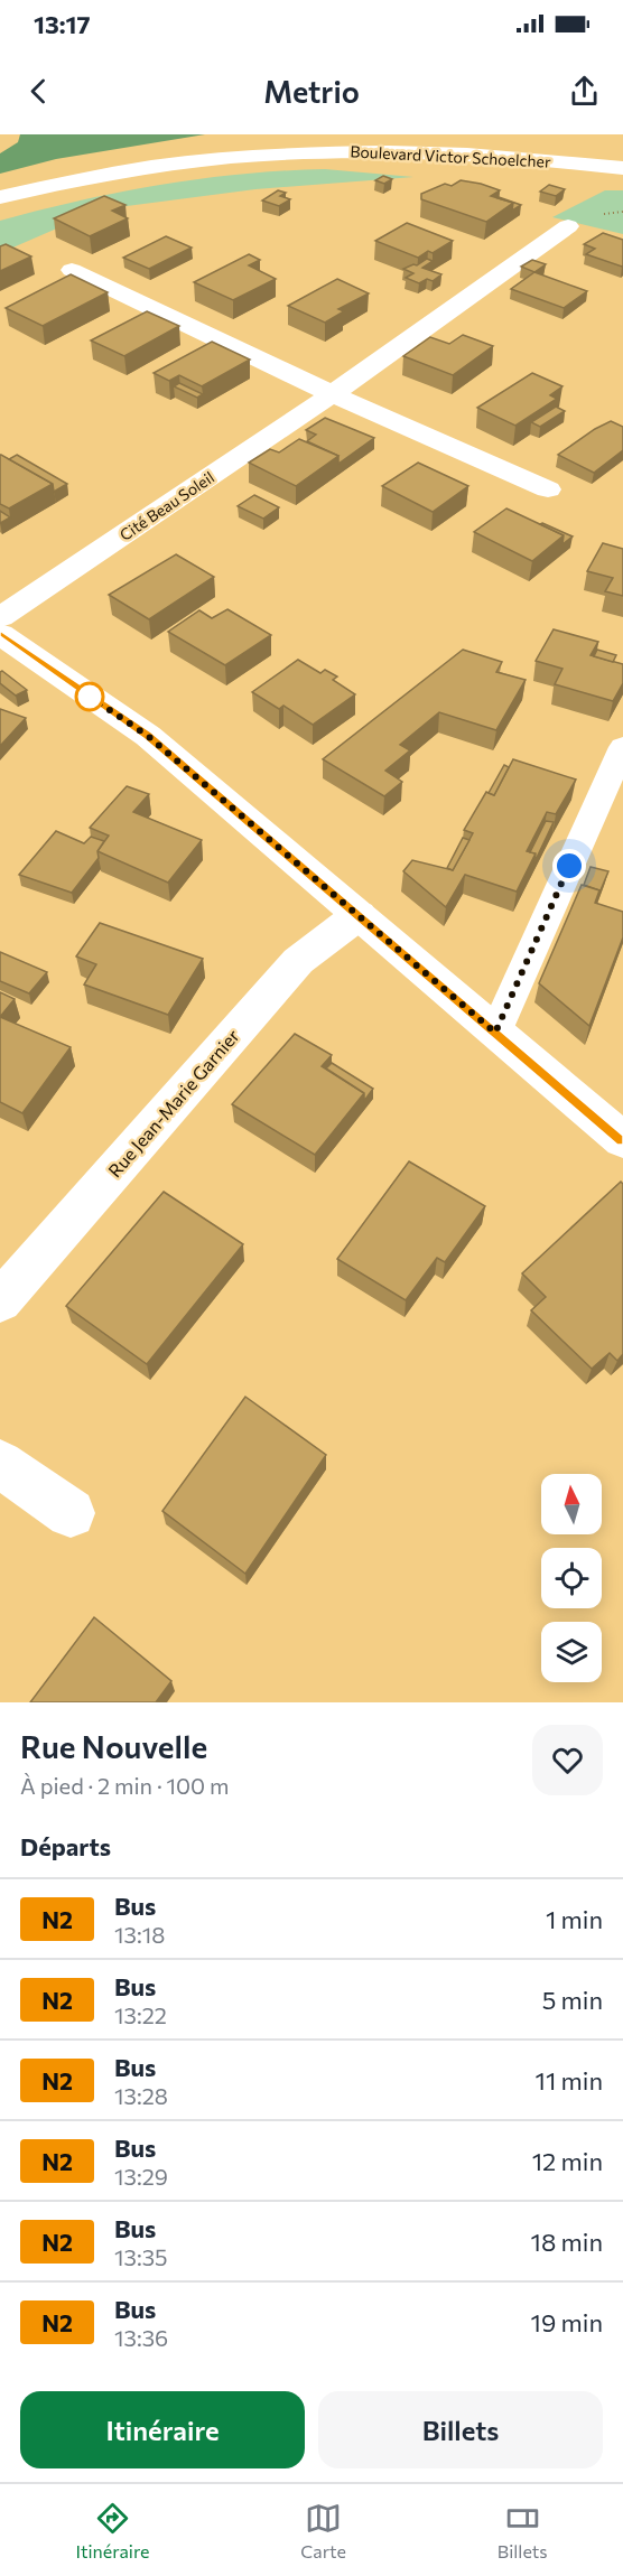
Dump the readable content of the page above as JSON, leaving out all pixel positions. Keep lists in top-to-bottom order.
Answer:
{
  "streets": {
    "street": ["Boulevard Victor Schoelcher", "Cité Beau Soleil", "Rue Jean-Marie Garnier"]
  },
  "lines": ["bus line N2"],
  "north": "top",
  "page": {
    "status": "13:17",
    "header": "Metrio",
    "heading": [
      ["Rue Nouvelle", "À pied · 2 min · 100 m"],
      "Départs"
    ],
    "list": [
      {
        "mark": "N2",
        "name": "Bus",
        "note": "13:18",
        "value": "1 min"
      },
      {
        "mark": "N2",
        "name": "Bus",
        "note": "13:22",
        "value": "5 min"
      },
      {
        "mark": "N2",
        "name": "Bus",
        "note": "13:28",
        "value": "11 min"
      },
      {
        "mark": "N2",
        "name": "Bus",
        "note": "13:29",
        "value": "12 min"
      },
      {
        "mark": "N2",
        "name": "Bus",
        "note": "13:35",
        "value": "18 min"
      },
      {
        "mark": "N2",
        "name": "Bus",
        "note": "13:36",
        "value": "19 min"
      }
    ],
    "buttons": ["Itinéraire", "Billets"],
    "tabs": ["Itinéraire", "Carte", "Billets"]
  }
}
